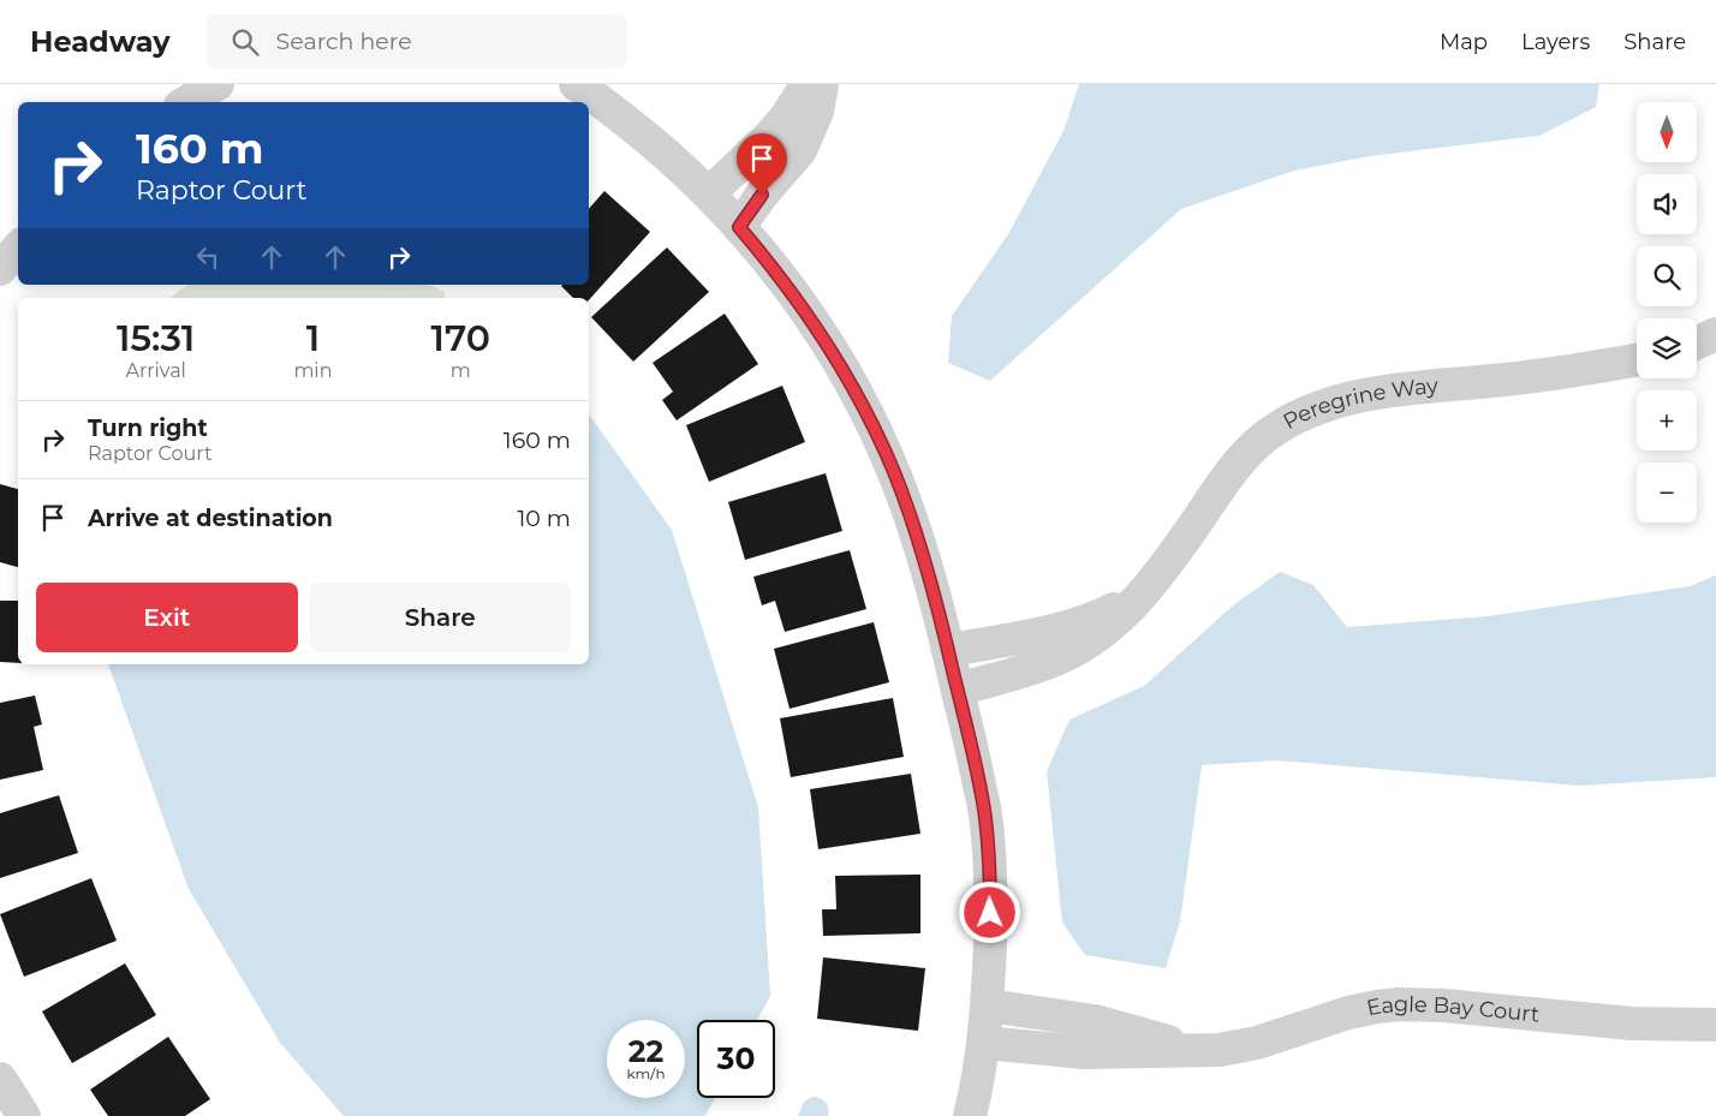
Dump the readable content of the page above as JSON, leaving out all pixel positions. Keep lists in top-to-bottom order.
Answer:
{
  "streets": {
    "street": ["Peregrine Way", "Eagle Bay Court"]
  },
  "north": "bottom",
  "page": {
    "header": "Headway",
    "search": "Search here",
    "nav": ["Map", "Layers", "Share"],
    "map_buttons": ["+", "−"],
    "turn": ["160 m", "Raptor Court"],
    "eta": [
      "15:31",
      "Arrival",
      "1",
      "min",
      "170",
      "m"
    ],
    "list": [
      {
        "name": "Turn right",
        "note": "Raptor Court",
        "value": "160 m"
      },
      {
        "name": "Arrive at destination",
        "value": "10 m"
      }
    ],
    "buttons": ["Exit", "Share"],
    "speed": "22 km/h",
    "limit": "30"
  }
}
